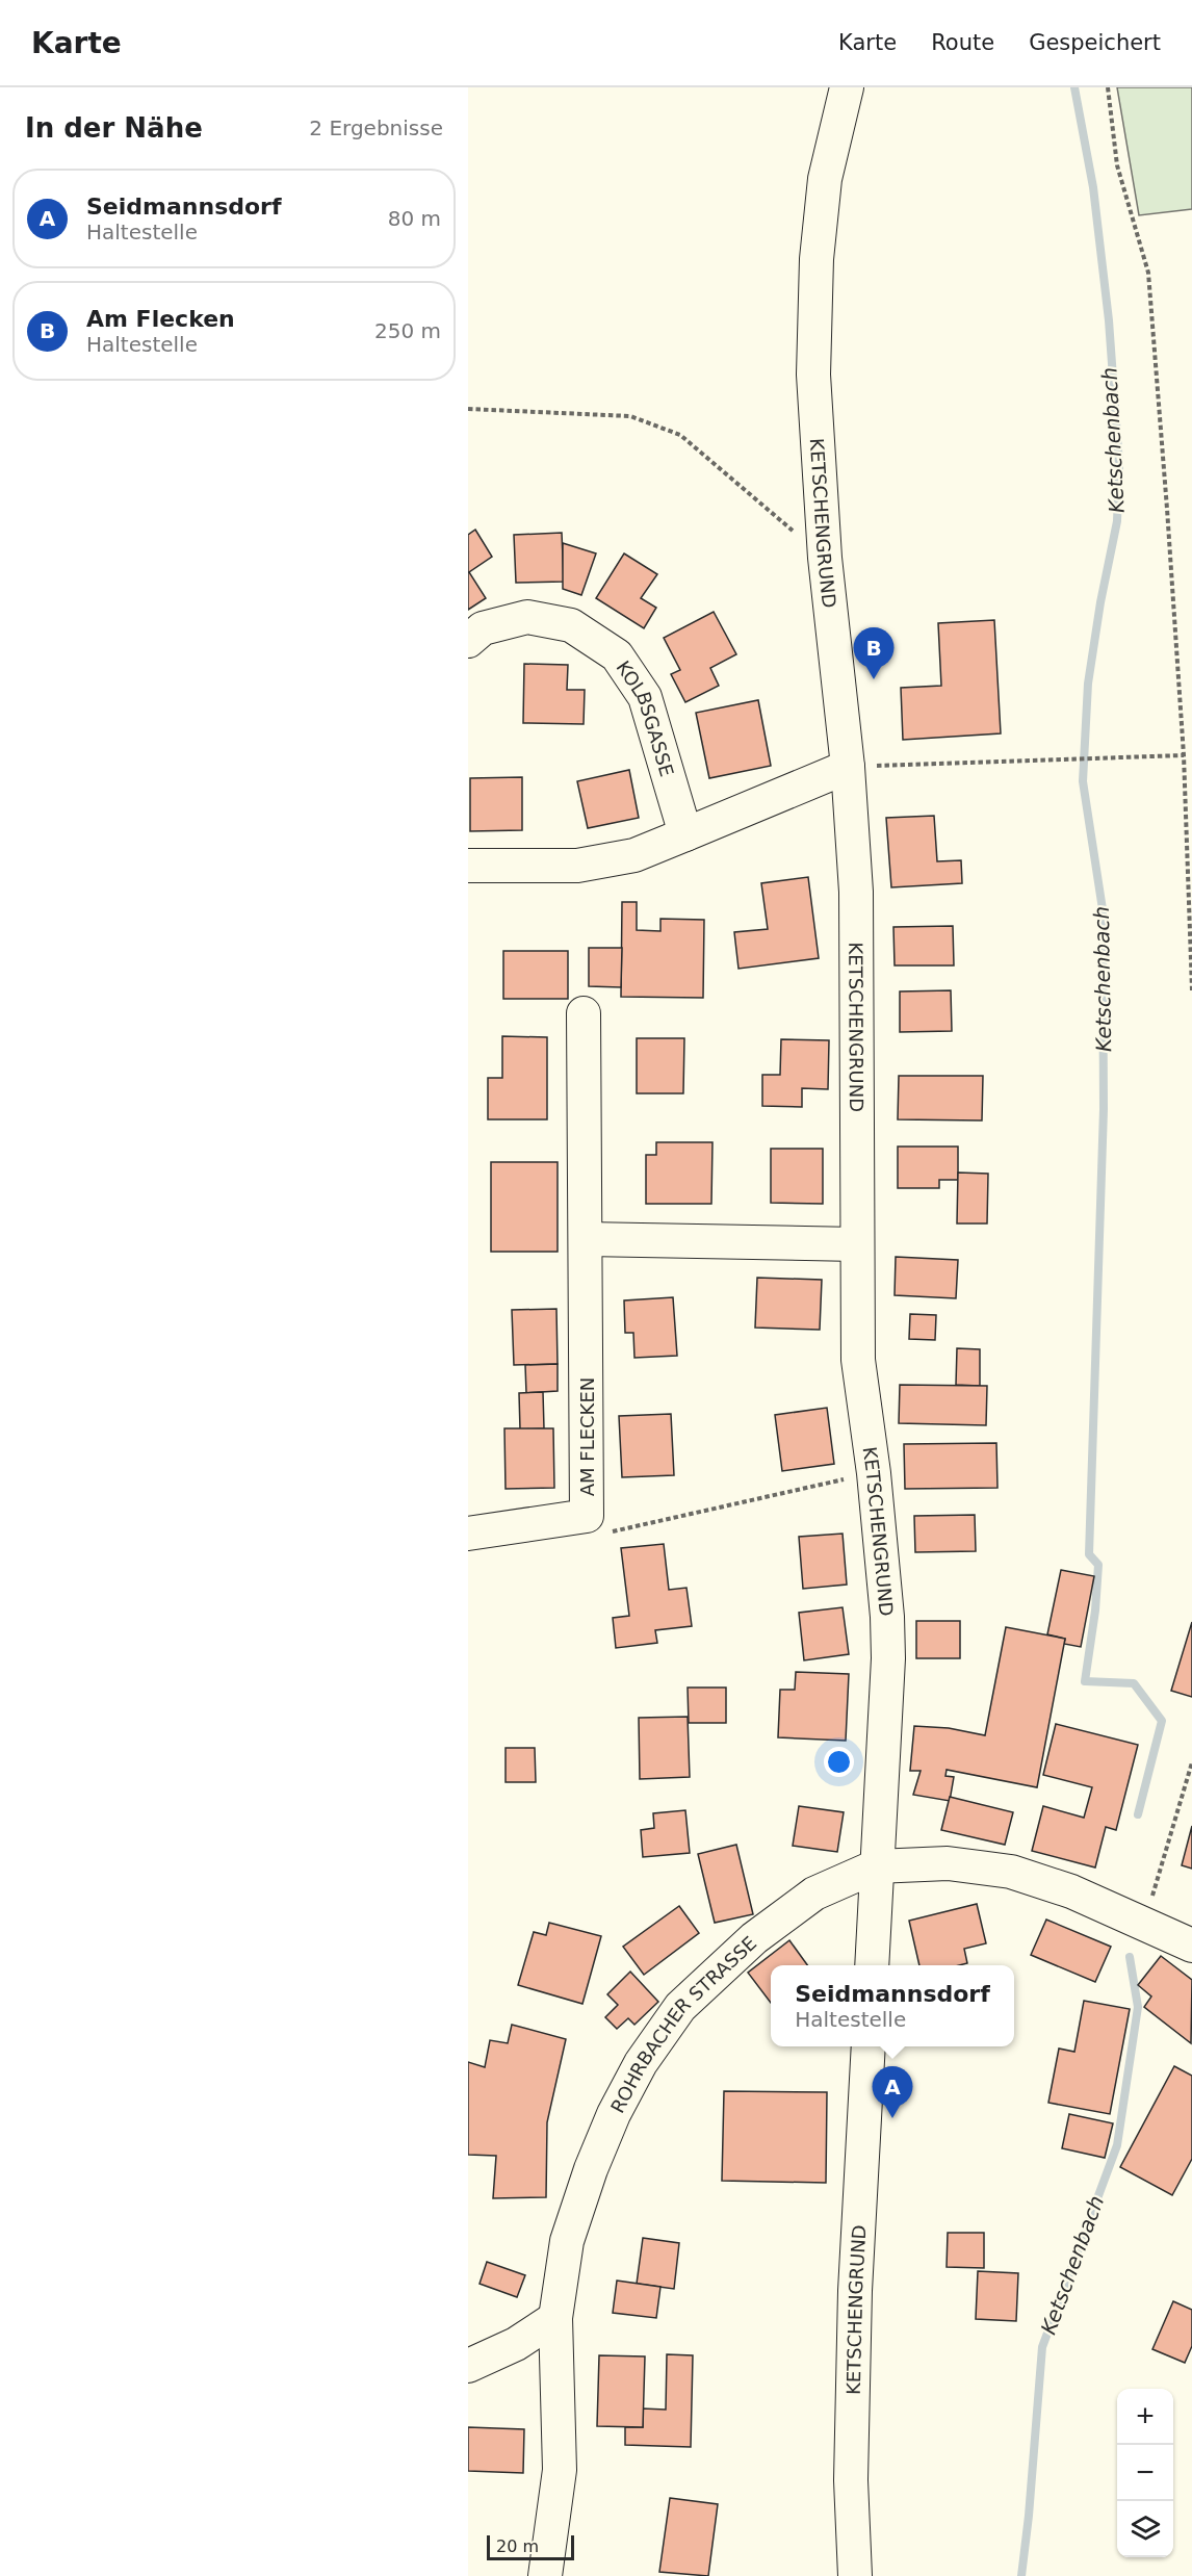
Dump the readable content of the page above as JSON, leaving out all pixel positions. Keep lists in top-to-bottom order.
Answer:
{
  "streets": {
    "street": [
      "KETSCHENGRUND",
      "KOLBSGASSE",
      "AM FLECKEN",
      "ROHRBACHER STRASSE"
    ]
  },
  "crossings": [
    ["KETSCHENGRUND", "ROHRBACHER STRASSE"]
  ],
  "water": ["Ketschenbach"],
  "scale_bar": "20 m",
  "page": {
    "header": "Karte",
    "nav": ["Karte", "Route", "Gespeichert"],
    "heading": ["In der Nähe", "2 Ergebnisse"],
    "list": [
      {
        "mark": "A",
        "name": "Seidmannsdorf",
        "note": "Haltestelle",
        "value": "80 m"
      },
      {
        "mark": "B",
        "name": "Am Flecken",
        "note": "Haltestelle",
        "value": "250 m"
      }
    ],
    "pins": ["B", "A"],
    "popup": ["Seidmannsdorf", "Haltestelle"],
    "map_buttons": ["+", "−"],
    "scale": "20 m"
  }
}
